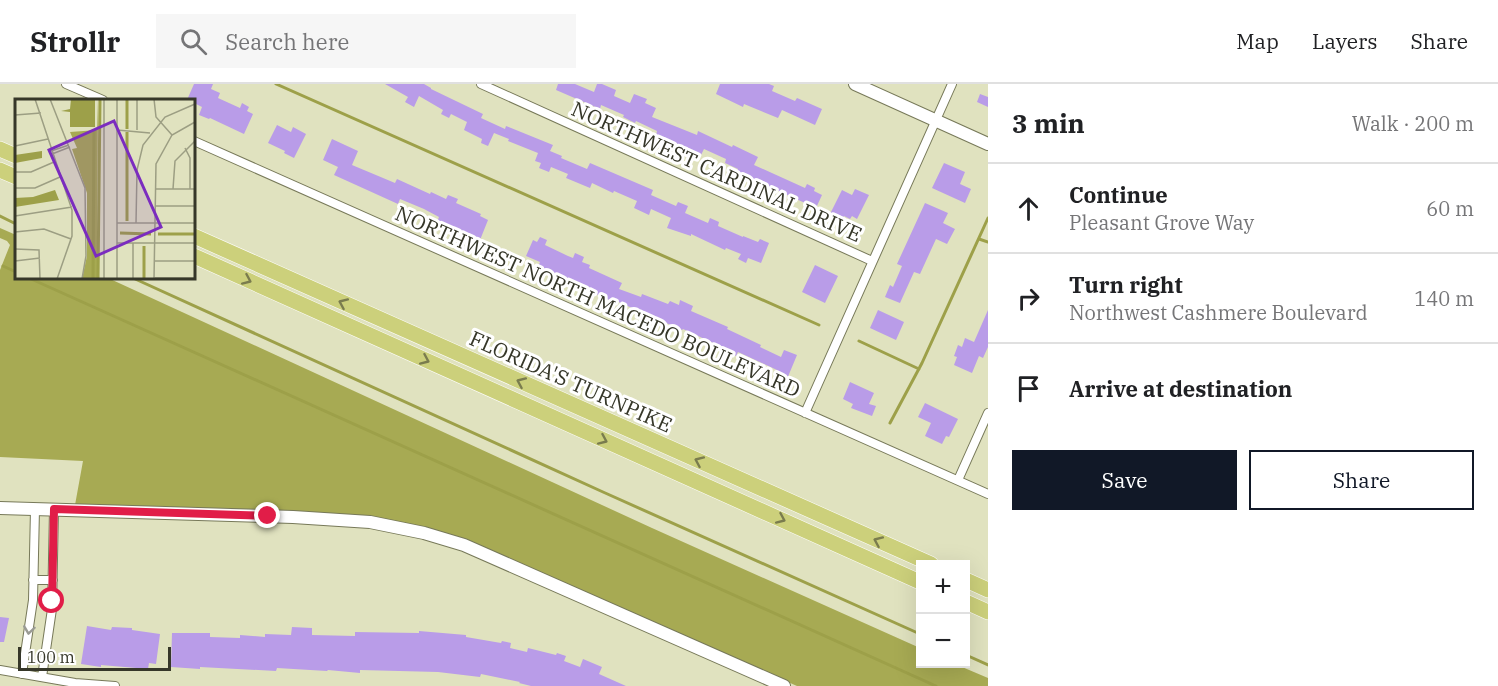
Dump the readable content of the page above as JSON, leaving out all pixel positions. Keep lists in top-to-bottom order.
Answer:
{
  "streets": {
    "highway": ["FLORIDA'S TURNPIKE"],
    "street": ["NORTHWEST CARDINAL DRIVE", "NORTHWEST NORTH MACEDO BOULEVARD"]
  },
  "scale_bar": "100 m",
  "page": {
    "header": "Strollr",
    "search": "Search here",
    "nav": ["Map", "Layers", "Share"],
    "heading": ["3 min", "Walk · 200 m"],
    "list": [
      ["Continue", "Pleasant Grove Way", "60 m"],
      ["Turn right", "Northwest Cashmere Boulevard", "140 m"],
      "Arrive at destination"
    ],
    "buttons": ["Save", "Share"],
    "map_buttons": ["+", "−"],
    "scale": "100 m"
  }
}
